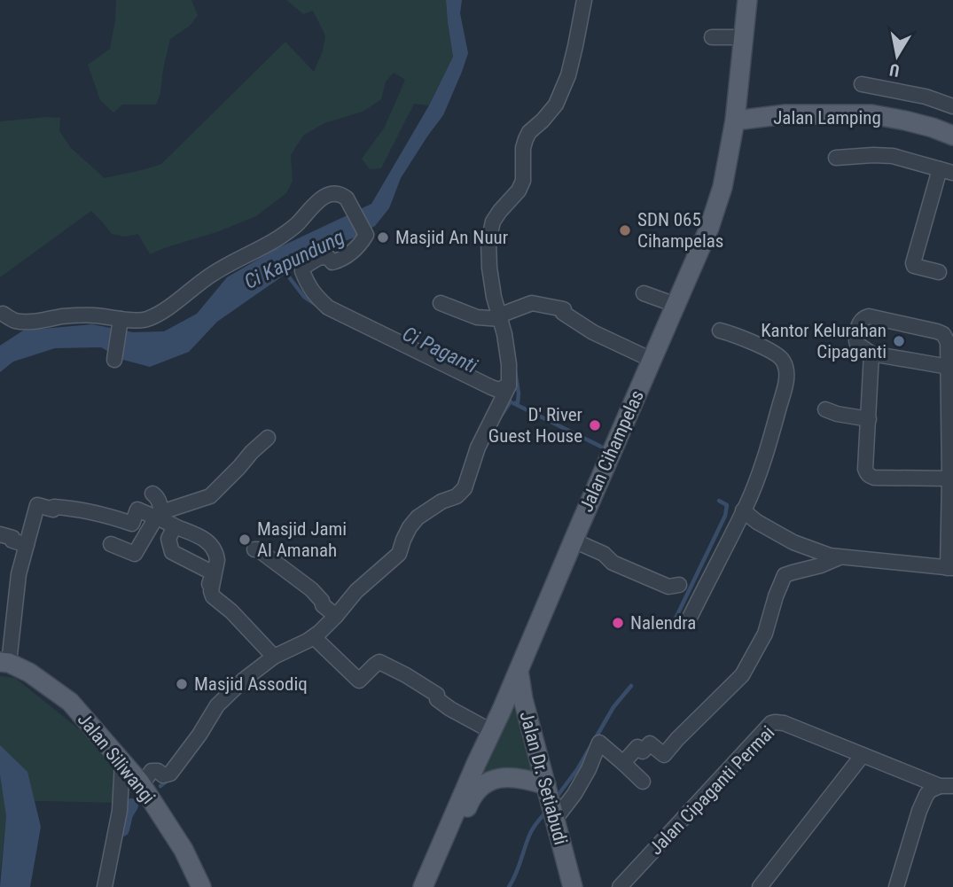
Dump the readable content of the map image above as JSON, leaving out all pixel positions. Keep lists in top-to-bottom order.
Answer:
{
  "streets": {
    "main road": [
      "Jalan Lamping",
      "Jalan Cihampelas",
      "Jalan Siliwangi",
      "Jalan Dr. Setiabudi"
    ],
    "street": ["Jalan Cipaganti Permai"]
  },
  "crossings": [
    ["Jalan Lamping", "Jalan Cihampelas"],
    ["Jalan Cihampelas", "Jalan Dr. Setiabudi"]
  ],
  "water": ["Ci Kapundung", "Ci Paganti"],
  "places": [
    "SDN 065 Cihampelas",
    "Masjid An Nuur",
    "Kantor Kelurahan Cipaganti",
    "D' River Guest House",
    "Masjid Jami Al Amanah",
    "Nalendra",
    "Masjid Assodiq"
  ],
  "north": "bottom"
}
